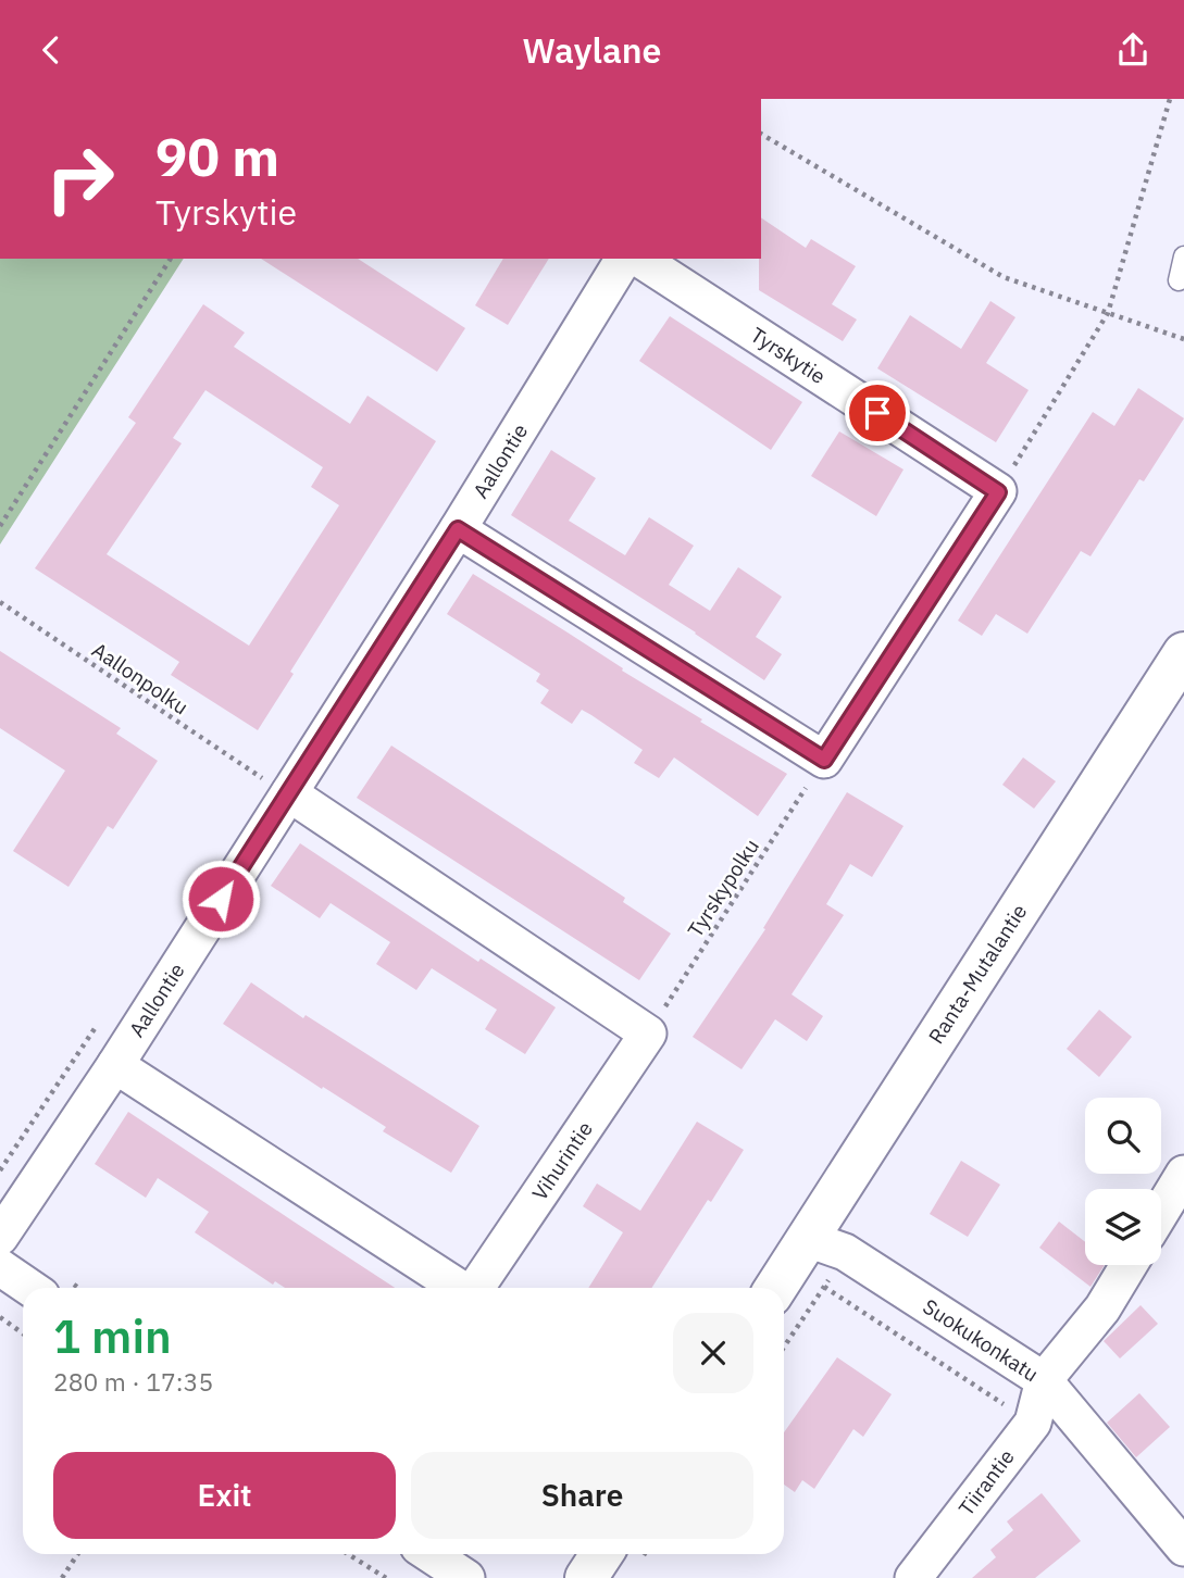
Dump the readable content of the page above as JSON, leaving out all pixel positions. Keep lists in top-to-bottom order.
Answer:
{
  "streets": {
    "street": [
      "Tyrskytie",
      "Aallontie",
      "Ranta-Mutalantie",
      "Vihurintie",
      "Suokukonkatu",
      "Tiirantie"
    ],
    "path": ["Aallonpolku", "Tyrskypolku"]
  },
  "crossings": [
    ["Aallontie", "Aallonpolku"],
    ["Aallontie", "Vihurintie"],
    ["Tyrskypolku", "Vihurintie"],
    ["Ranta-Mutalantie", "Suokukonkatu"],
    ["Suokukonkatu", "Tiirantie"]
  ],
  "page": {
    "header": "Waylane",
    "turn": ["90 m", "Tyrskytie"],
    "heading": ["1 min", "280 m · 17:35"],
    "buttons": ["Exit", "Share"]
  }
}
